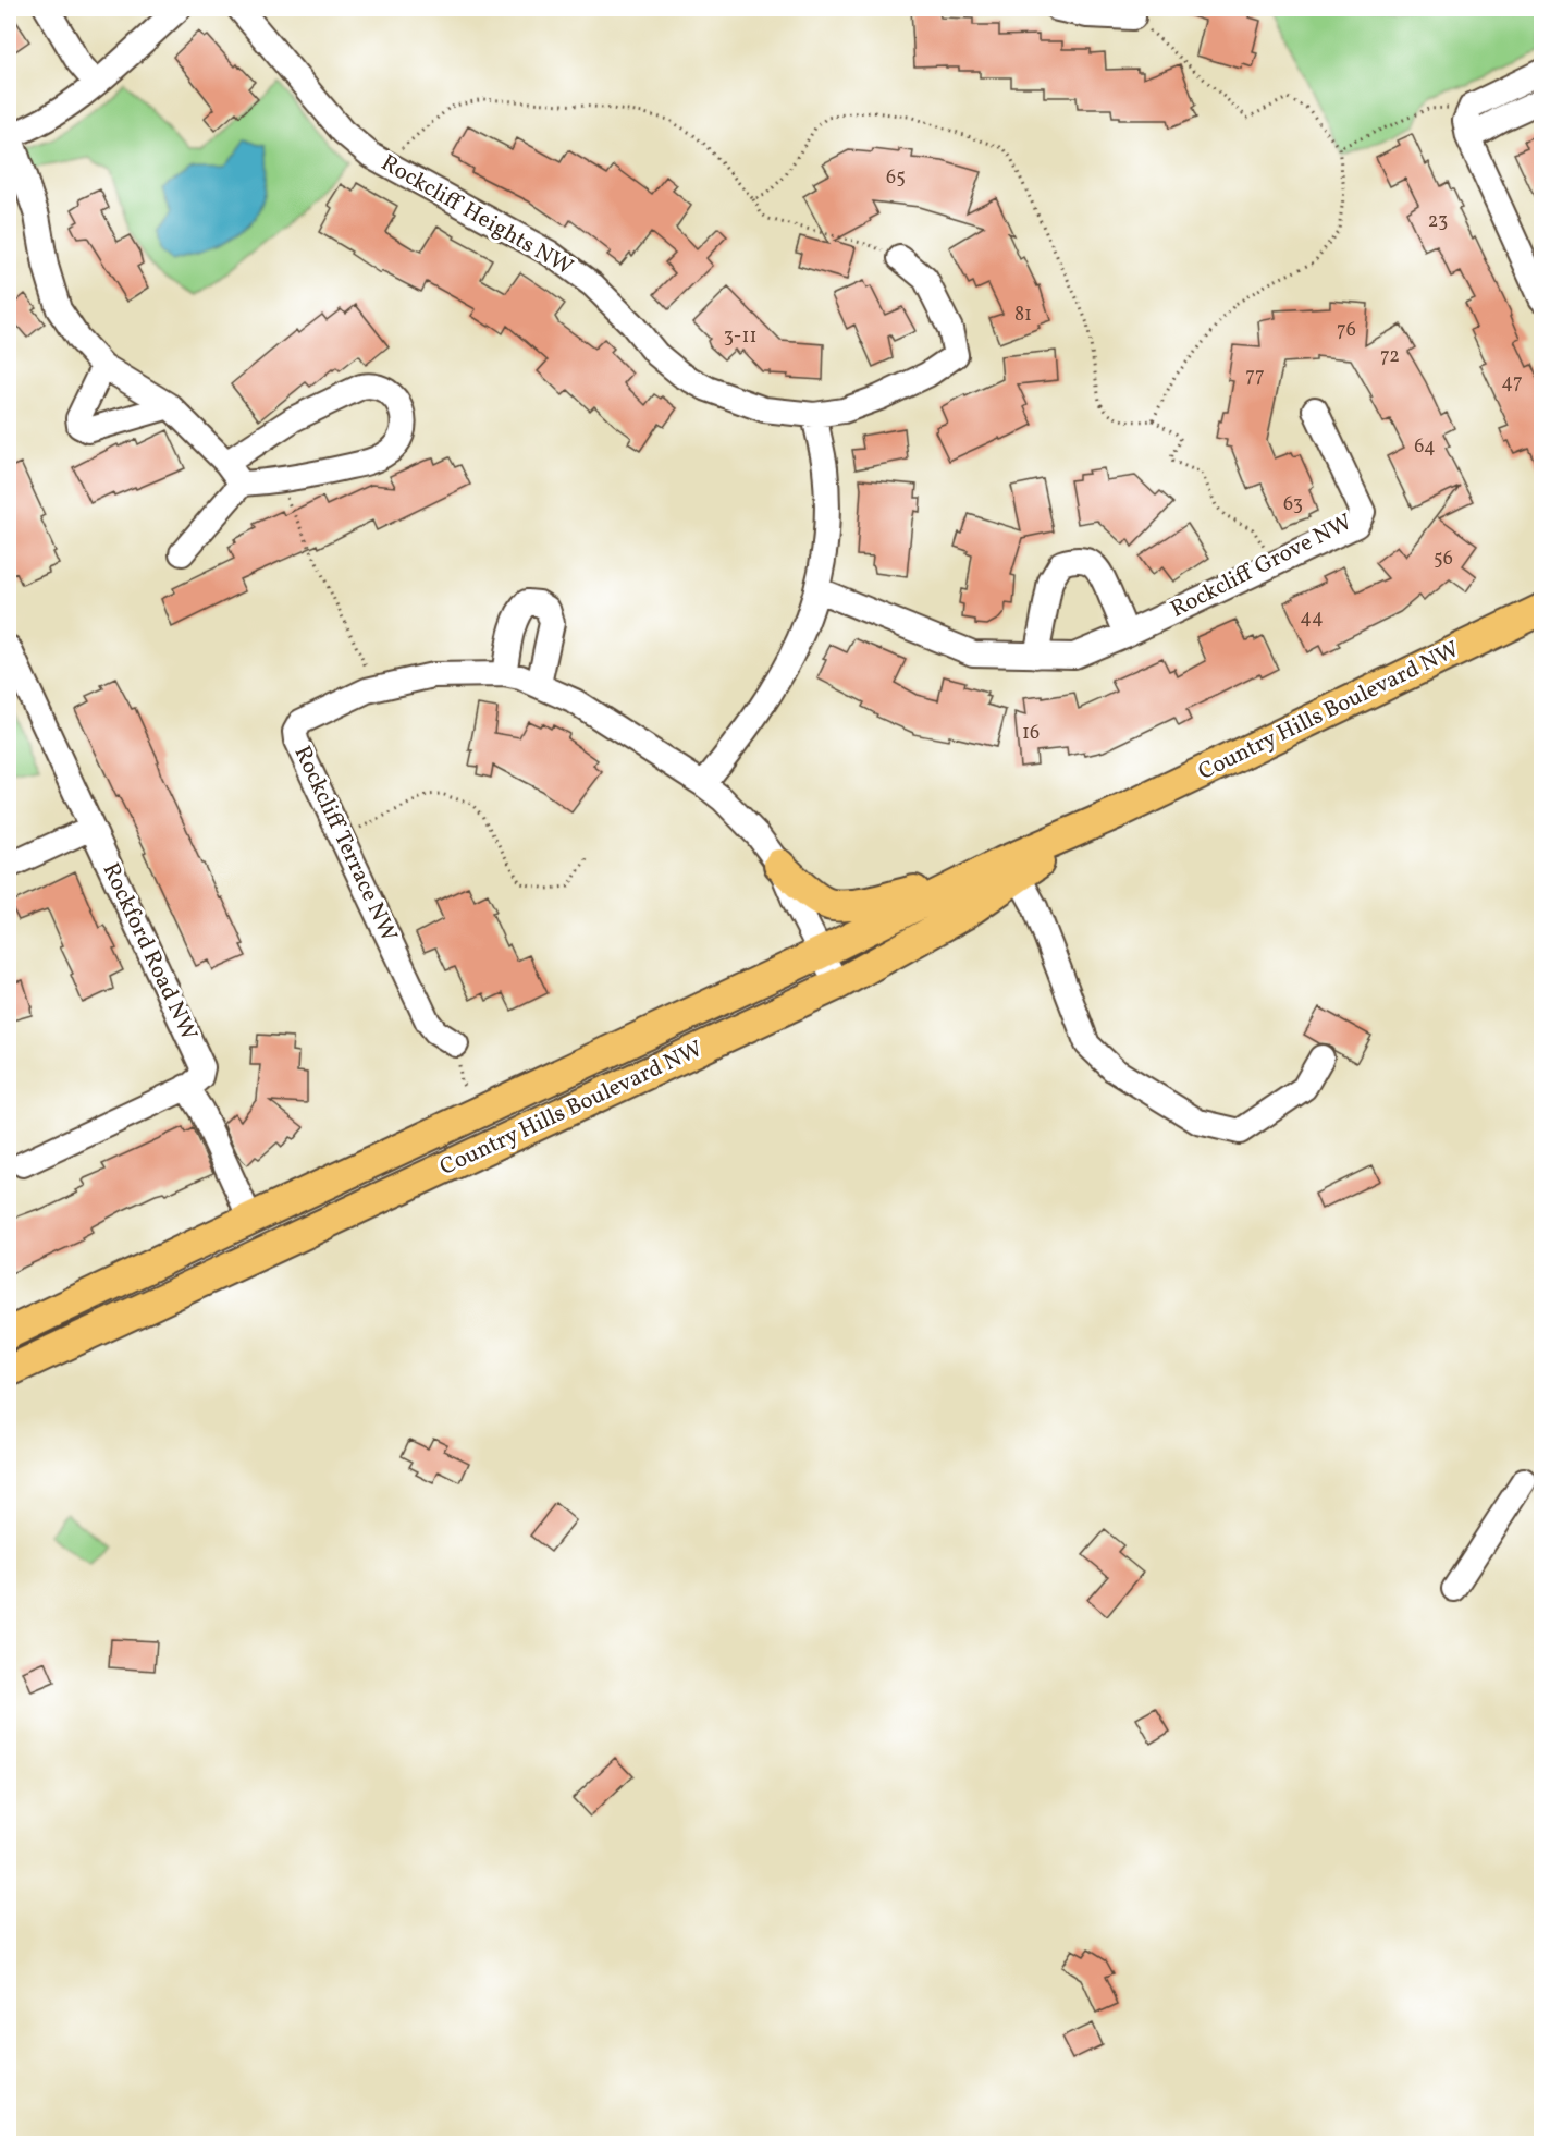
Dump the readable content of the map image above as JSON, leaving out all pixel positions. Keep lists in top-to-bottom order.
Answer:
{
  "streets": {
    "main road": ["Country Hills Boulevard NW"],
    "street": [
      "Rockcliff Heights NW",
      "Rockcliff Grove NW",
      "Rockcliff Terrace NW",
      "Rockford Road NW"
    ]
  },
  "crossings": [
    ["Country Hills Boulevard NW", "Rockcliff Terrace NW"]
  ],
  "house_numbers": [
    "65",
    "23",
    "81",
    "76",
    "3-11",
    "72",
    "77",
    "47",
    "64",
    "63",
    "56",
    "44",
    "16"
  ]
}
